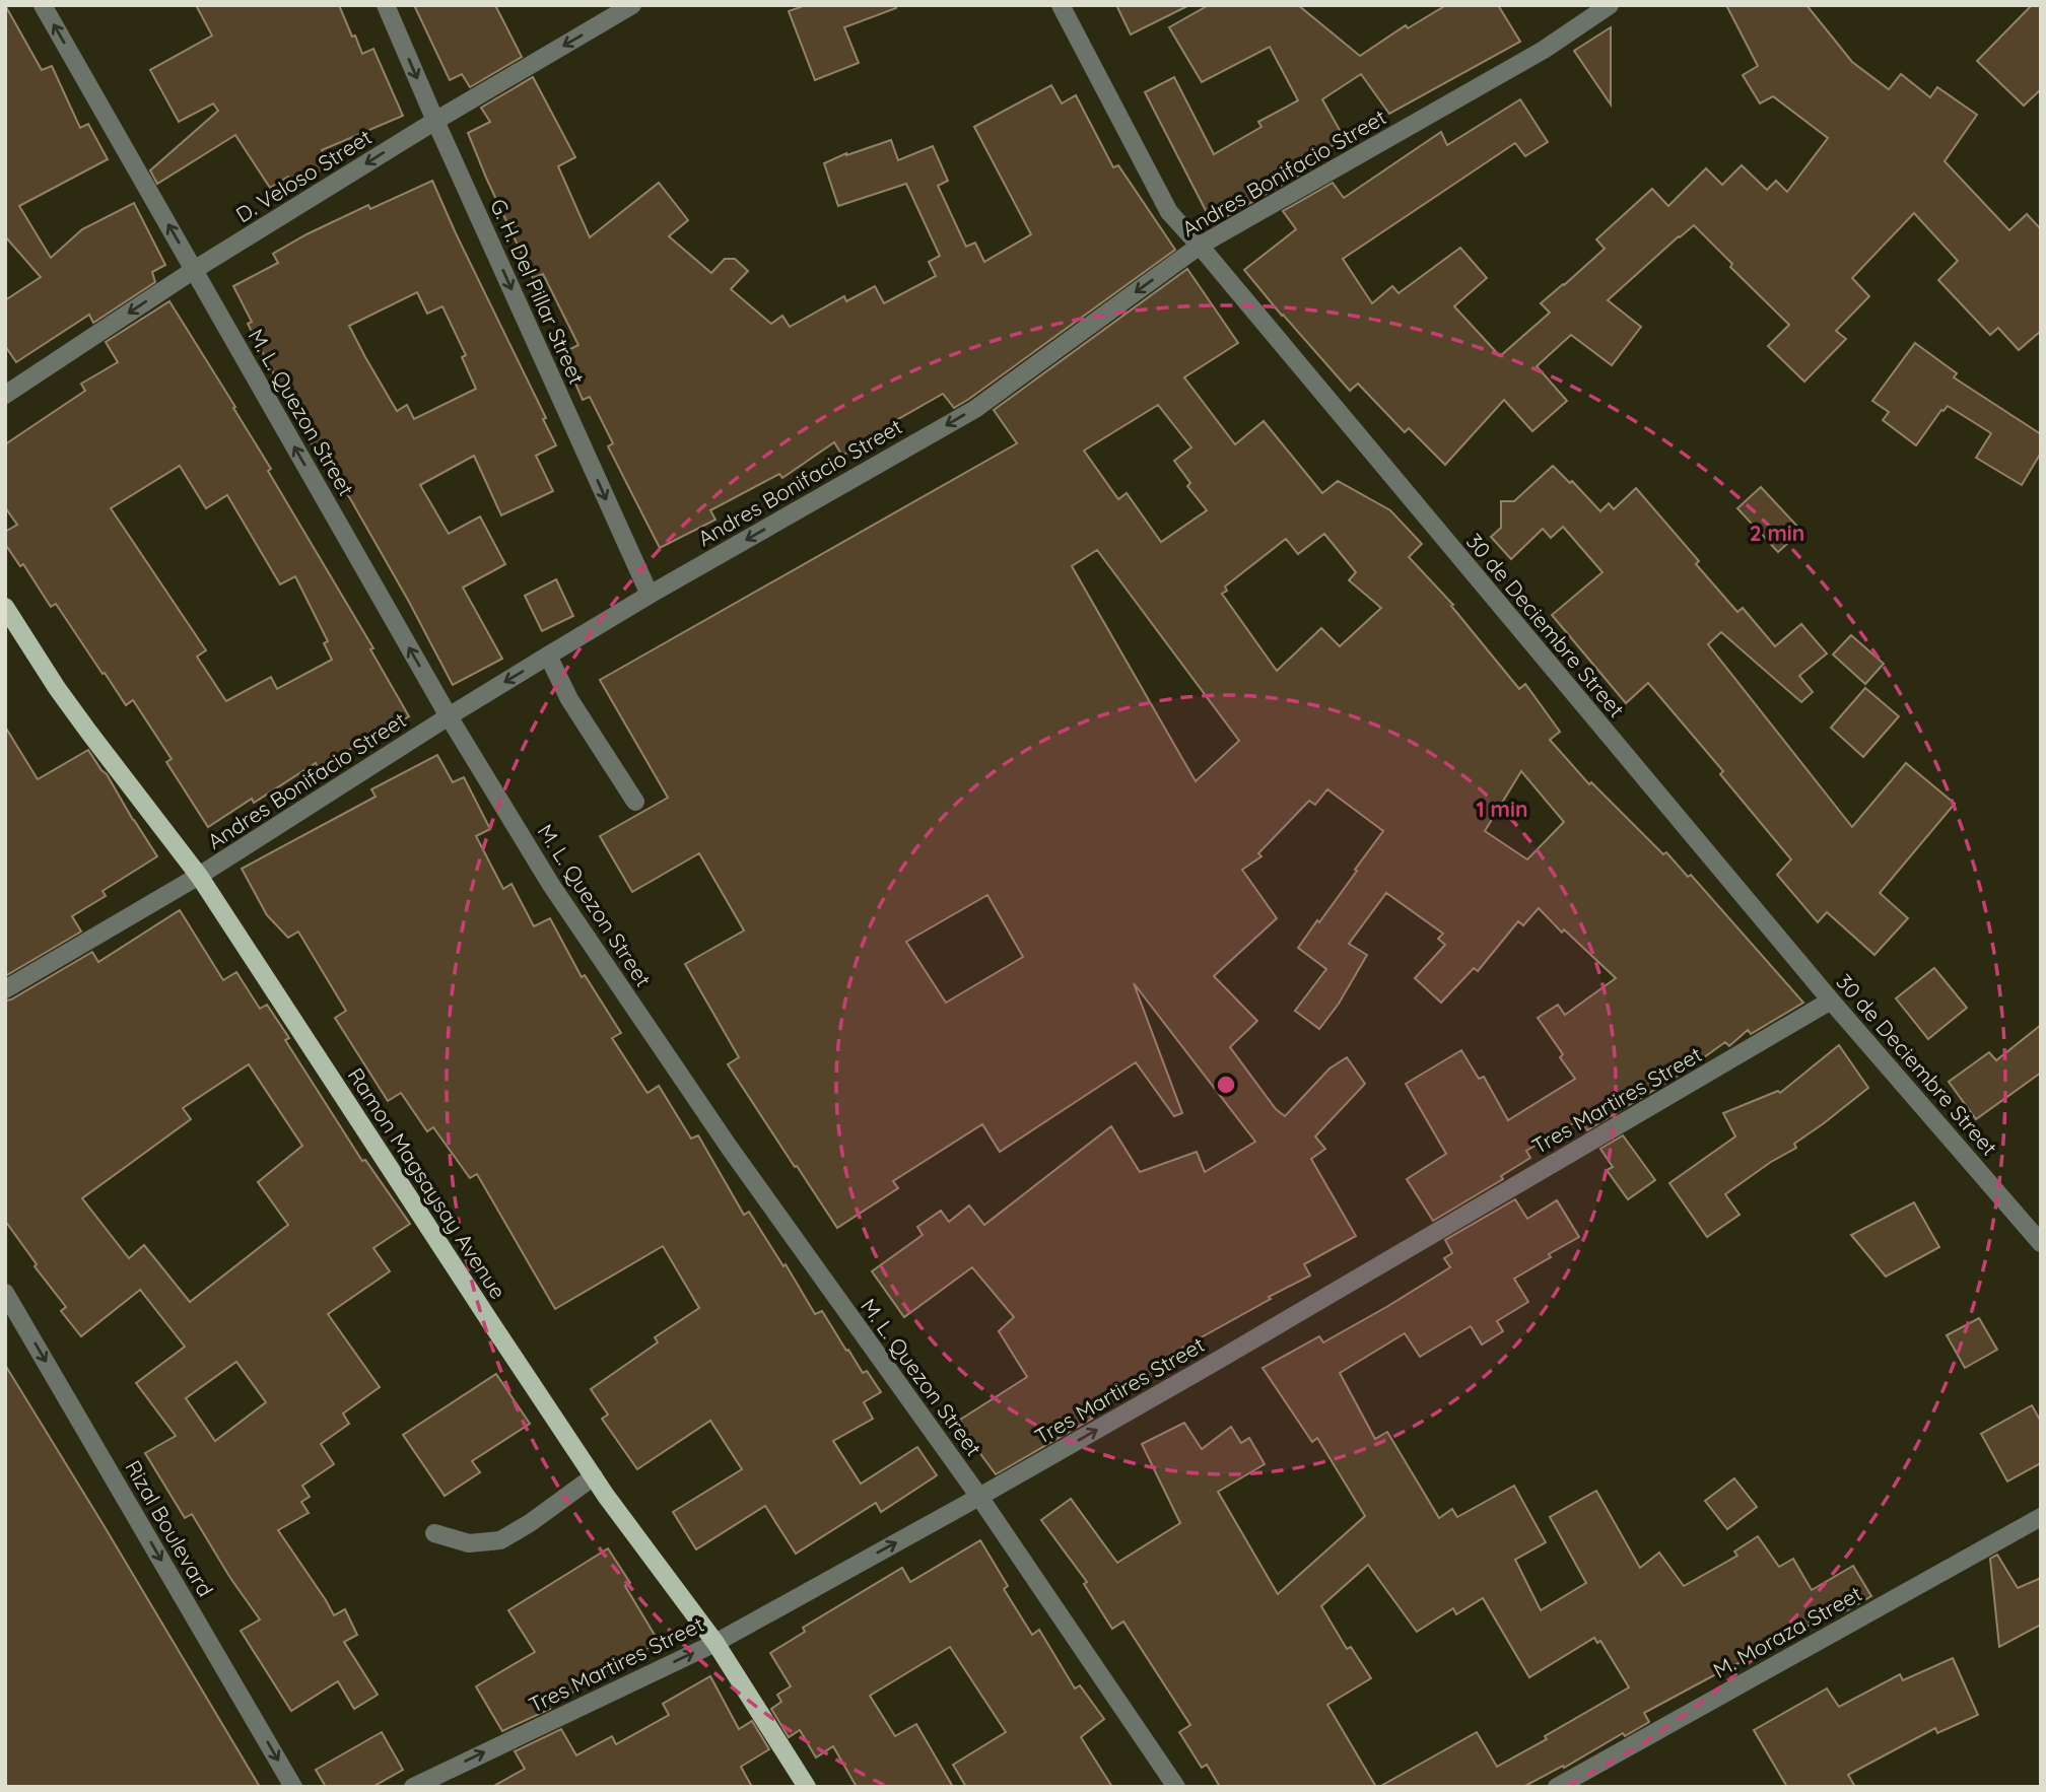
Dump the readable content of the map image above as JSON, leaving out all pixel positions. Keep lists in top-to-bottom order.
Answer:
{
  "streets": {
    "main road": ["Ramon Magsaysay Avenue"],
    "street": [
      "Andres Bonifacio Street",
      "D. Veloso Street",
      "G. H. Del Pillar Street",
      "M. L. Quezon Street",
      "30 de Deciembre Street",
      "Tres Martires Street",
      "Rizal Boulevard",
      "M. Moraza Street"
    ]
  },
  "crossings": [
    ["Andres Bonifacio Street", "G. H. Del Pillar Street"],
    ["Andres Bonifacio Street", "M. L. Quezon Street"],
    ["Andres Bonifacio Street", "30 de Deciembre Street"],
    ["Andres Bonifacio Street", "Ramon Magsaysay Avenue"],
    ["D. Veloso Street", "G. H. Del Pillar Street"],
    ["D. Veloso Street", "M. L. Quezon Street"],
    ["M. L. Quezon Street", "Tres Martires Street"],
    ["30 de Deciembre Street", "Tres Martires Street"],
    ["Tres Martires Street", "Ramon Magsaysay Avenue"]
  ],
  "one_way": [
    "Andres Bonifacio Street",
    "D. Veloso Street",
    "G. H. Del Pillar Street",
    "M. L. Quezon Street",
    "Tres Martires Street",
    "Rizal Boulevard"
  ],
  "rings": ["2 min", "1 min"]
}
